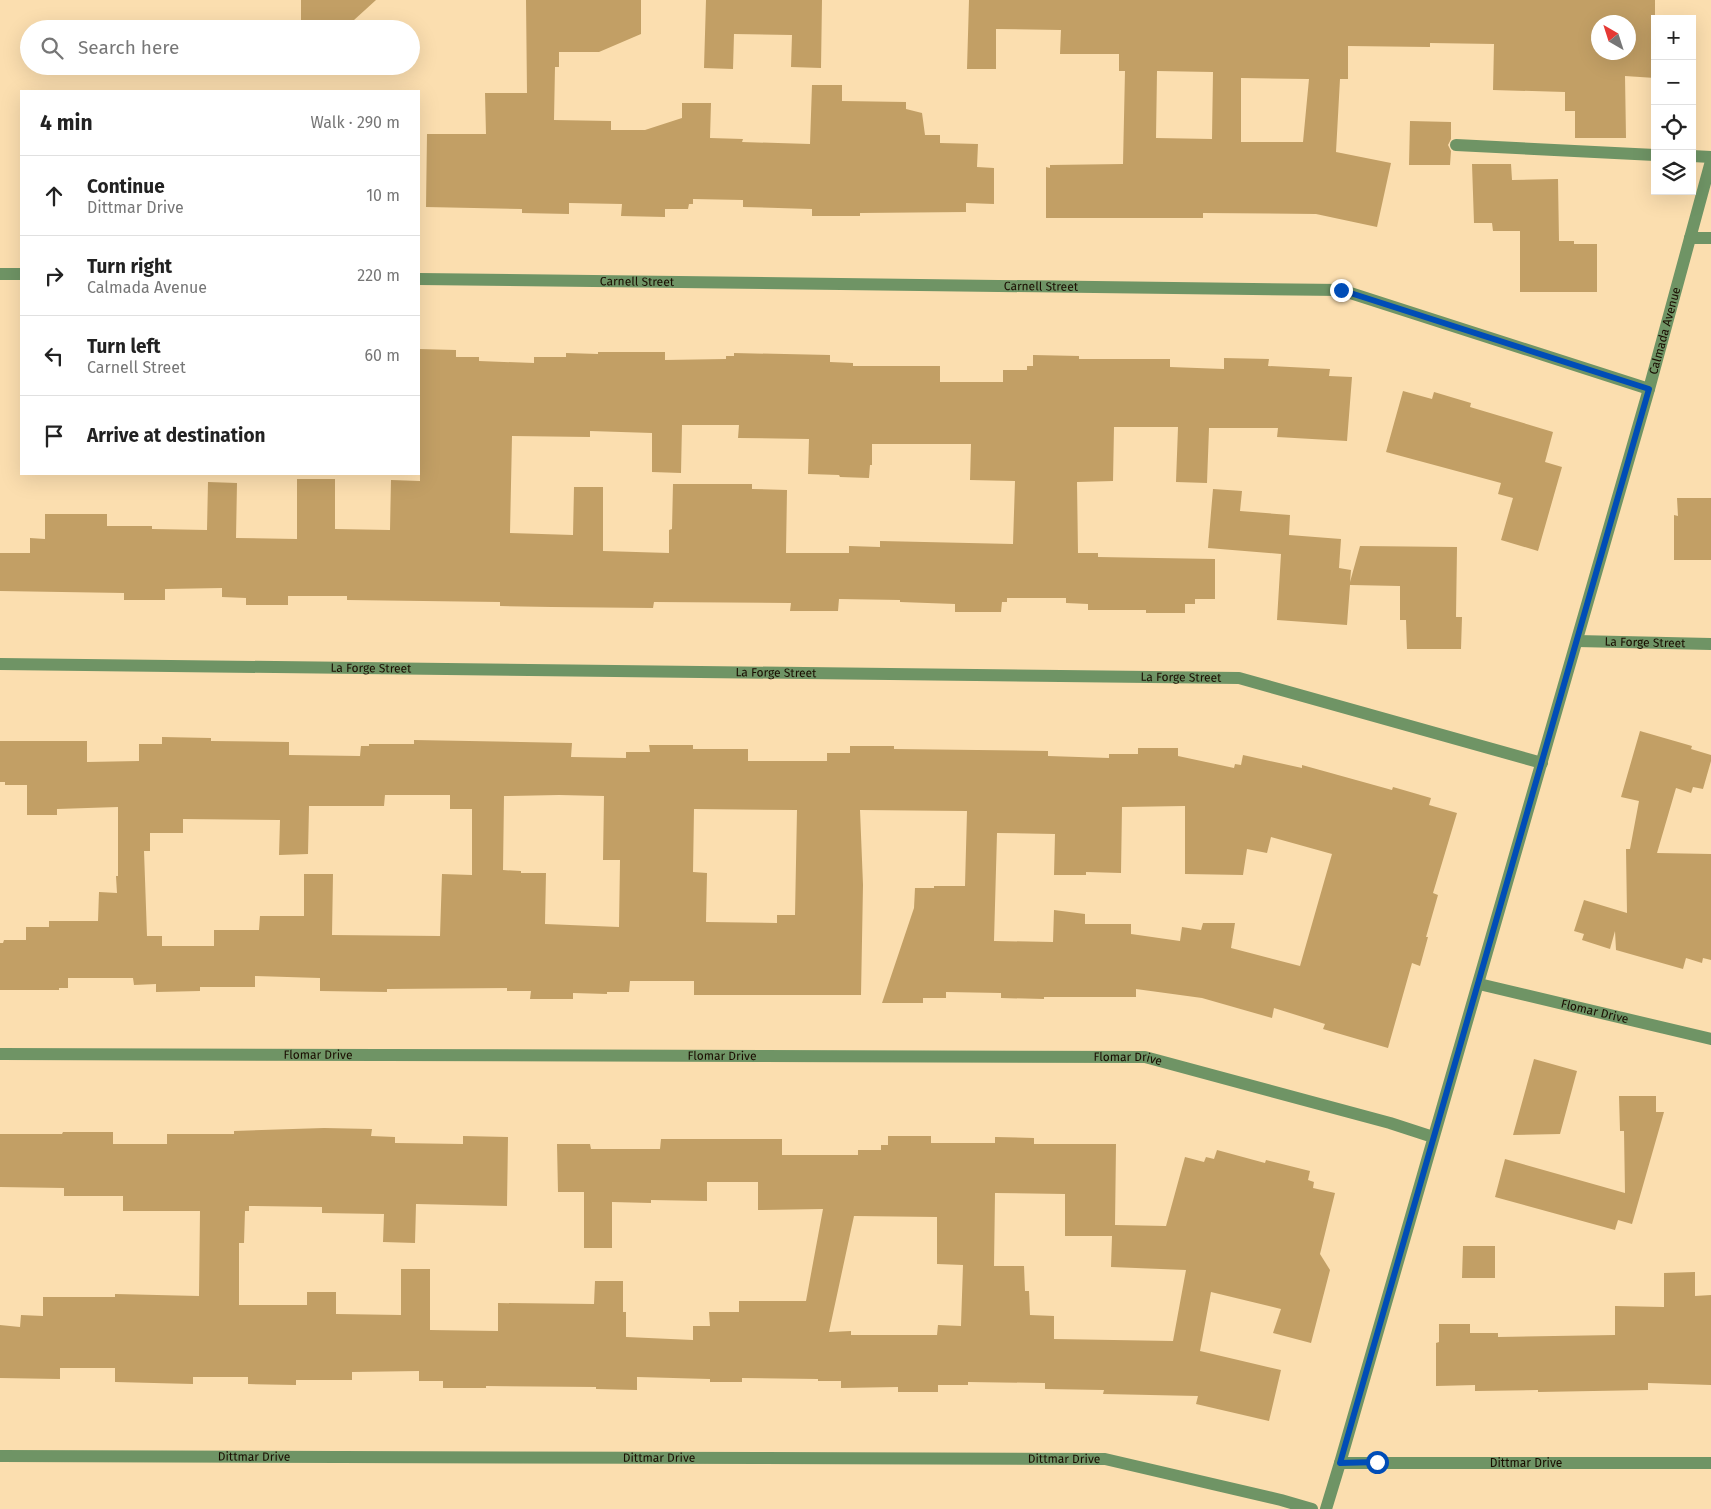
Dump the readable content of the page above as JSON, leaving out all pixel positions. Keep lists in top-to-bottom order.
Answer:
{
  "streets": {
    "street": [
      "Carnell Street",
      "Calmada Avenue",
      "La Forge Street",
      "Flomar Drive",
      "Dittmar Drive"
    ]
  },
  "crossings": [
    ["Carnell Street", "Calmada Avenue"],
    ["Calmada Avenue", "La Forge Street"],
    ["Calmada Avenue", "Flomar Drive"],
    ["Calmada Avenue", "Dittmar Drive"]
  ],
  "north": "top left",
  "page": {
    "map_buttons": ["+", "−"],
    "search": "Search here",
    "heading": ["4 min", "Walk · 290 m"],
    "list": [
      ["Continue", "Dittmar Drive", "10 m"],
      ["Turn right", "Calmada Avenue", "220 m"],
      ["Turn left", "Carnell Street", "60 m"],
      "Arrive at destination"
    ]
  }
}
